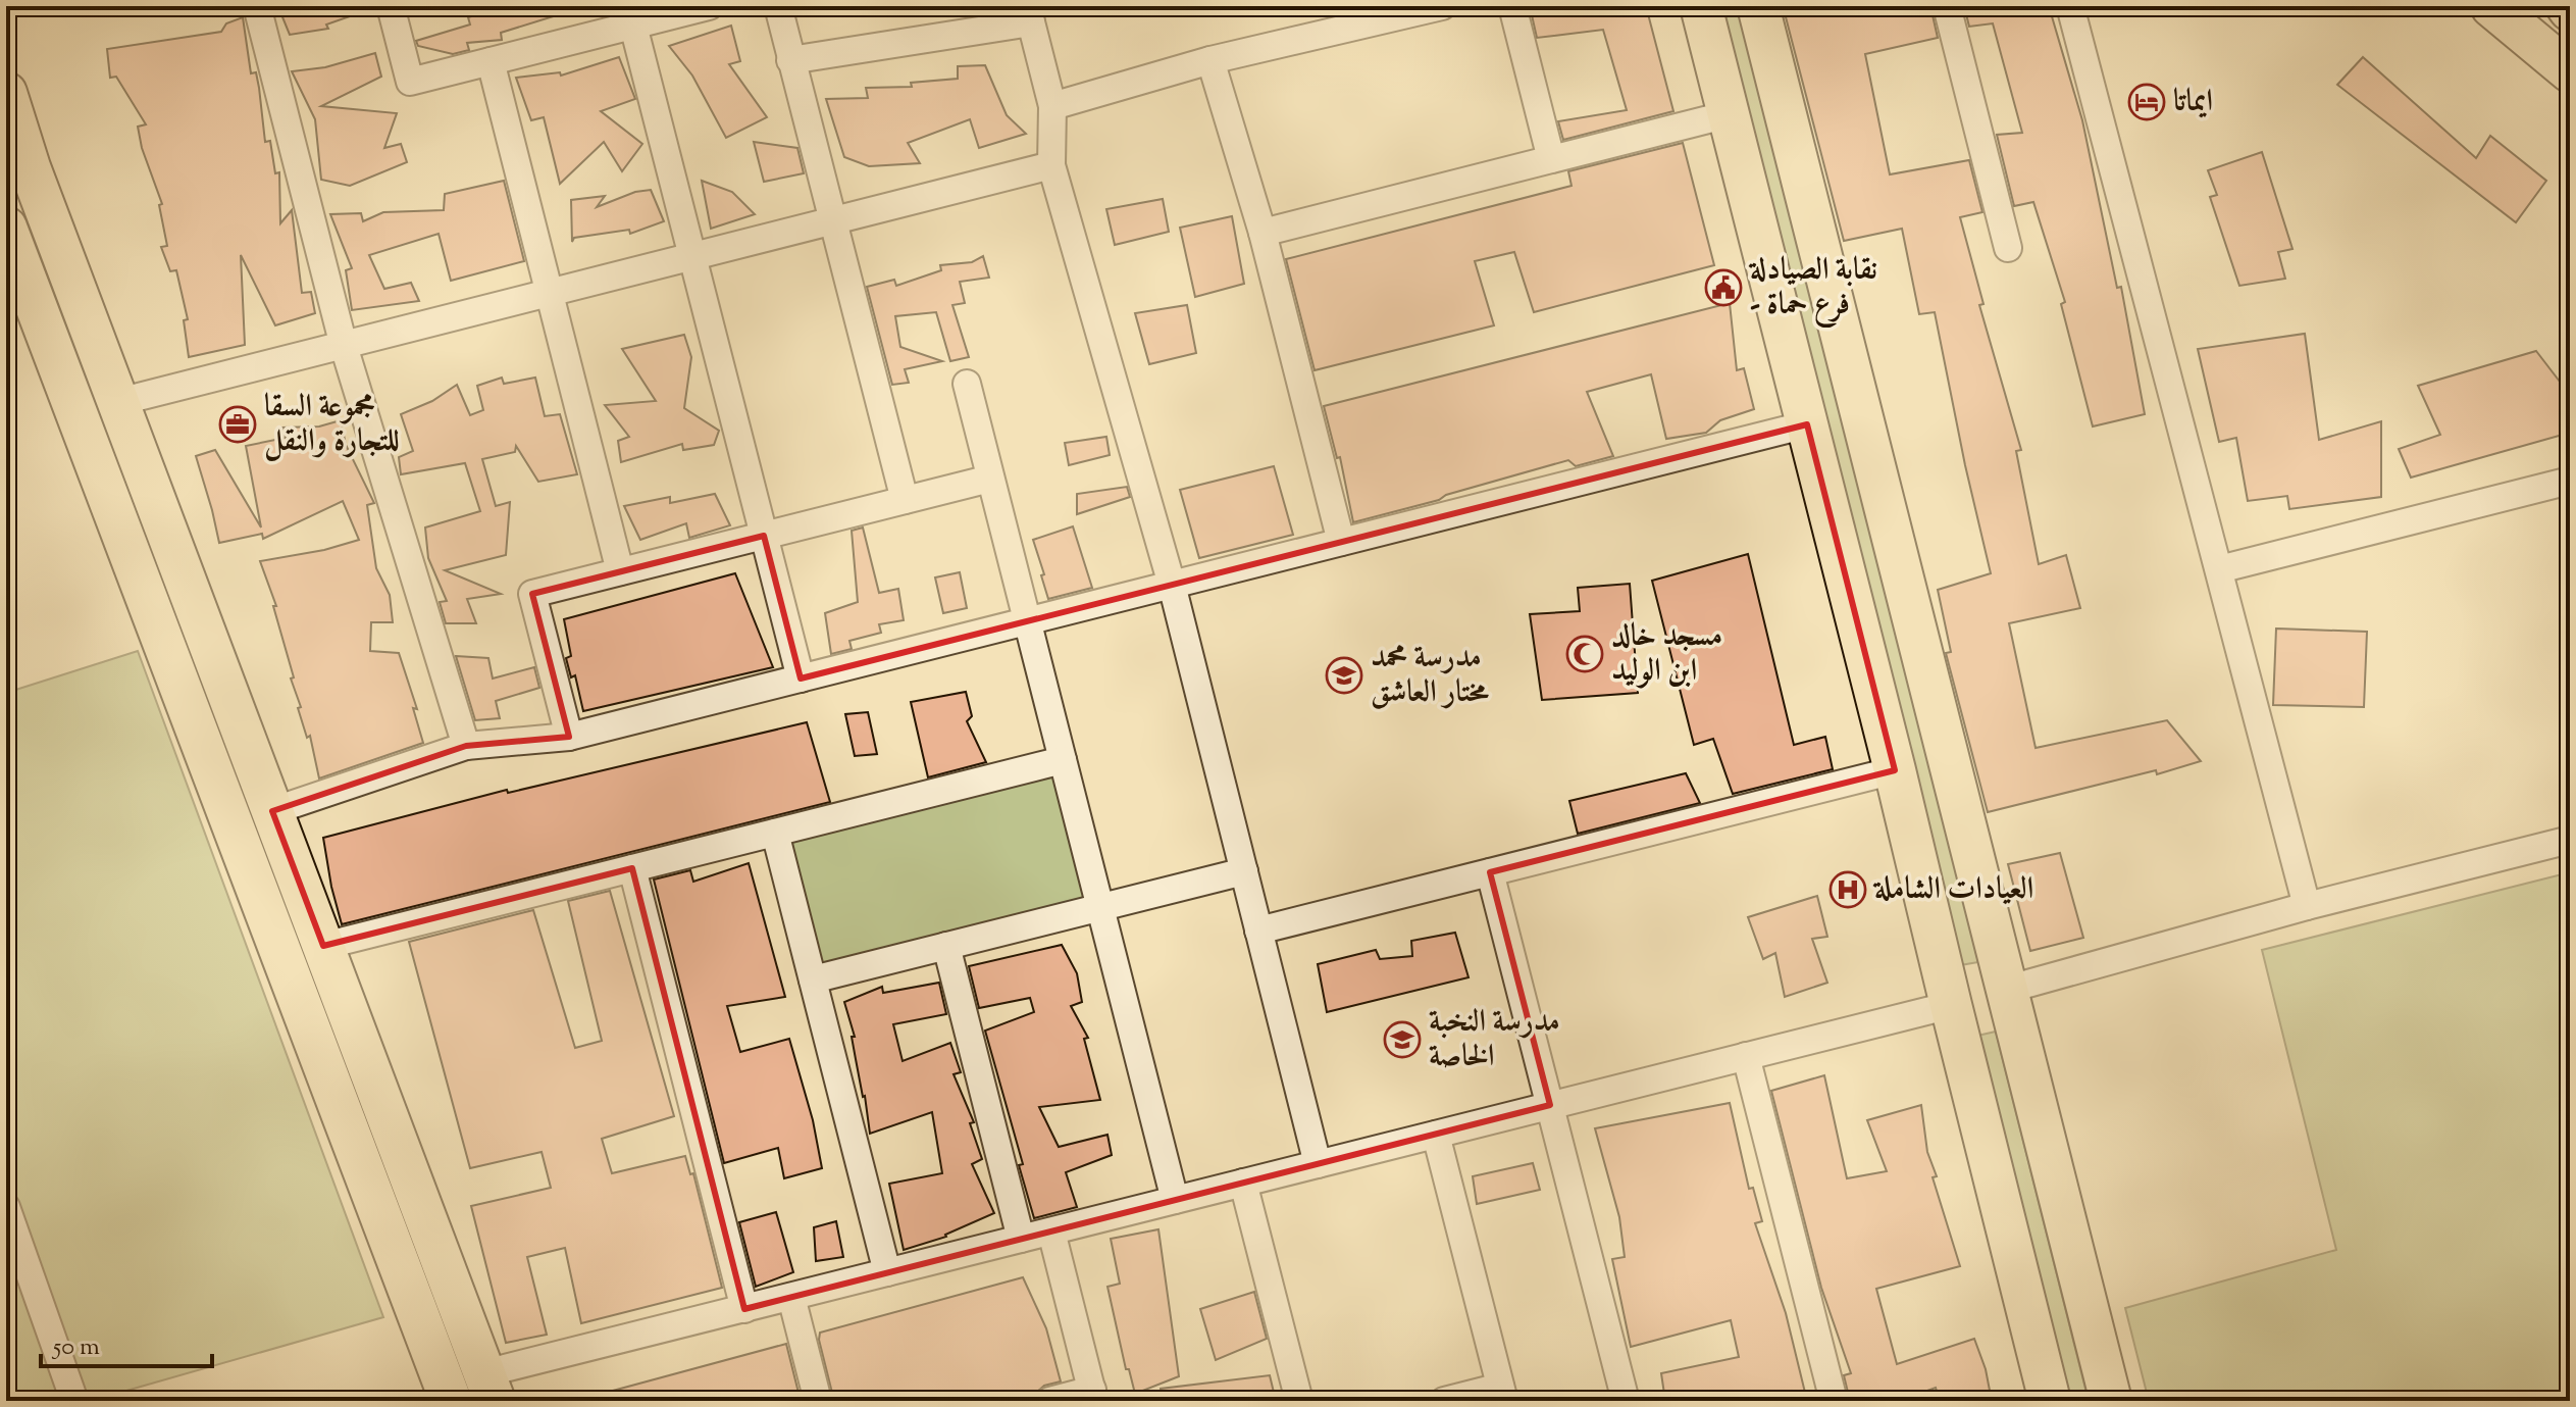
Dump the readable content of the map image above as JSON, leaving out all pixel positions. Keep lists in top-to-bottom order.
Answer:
{
  "places": {
    "hotel": ["ايماتا"],
    "public building": ["نقابة الصيادلة - فرع حماة"],
    "office": ["مجموعة السقا للتجارة والنقل"],
    "mosque": ["مسجد خالد ابن الوليد"],
    "school or university": ["مدرسة محمد مختار العاشق", "مدرسة النخبة الخاصة"],
    "hospital": ["العيادات الشاملة"]
  },
  "scale_bar": "50 m"
}
